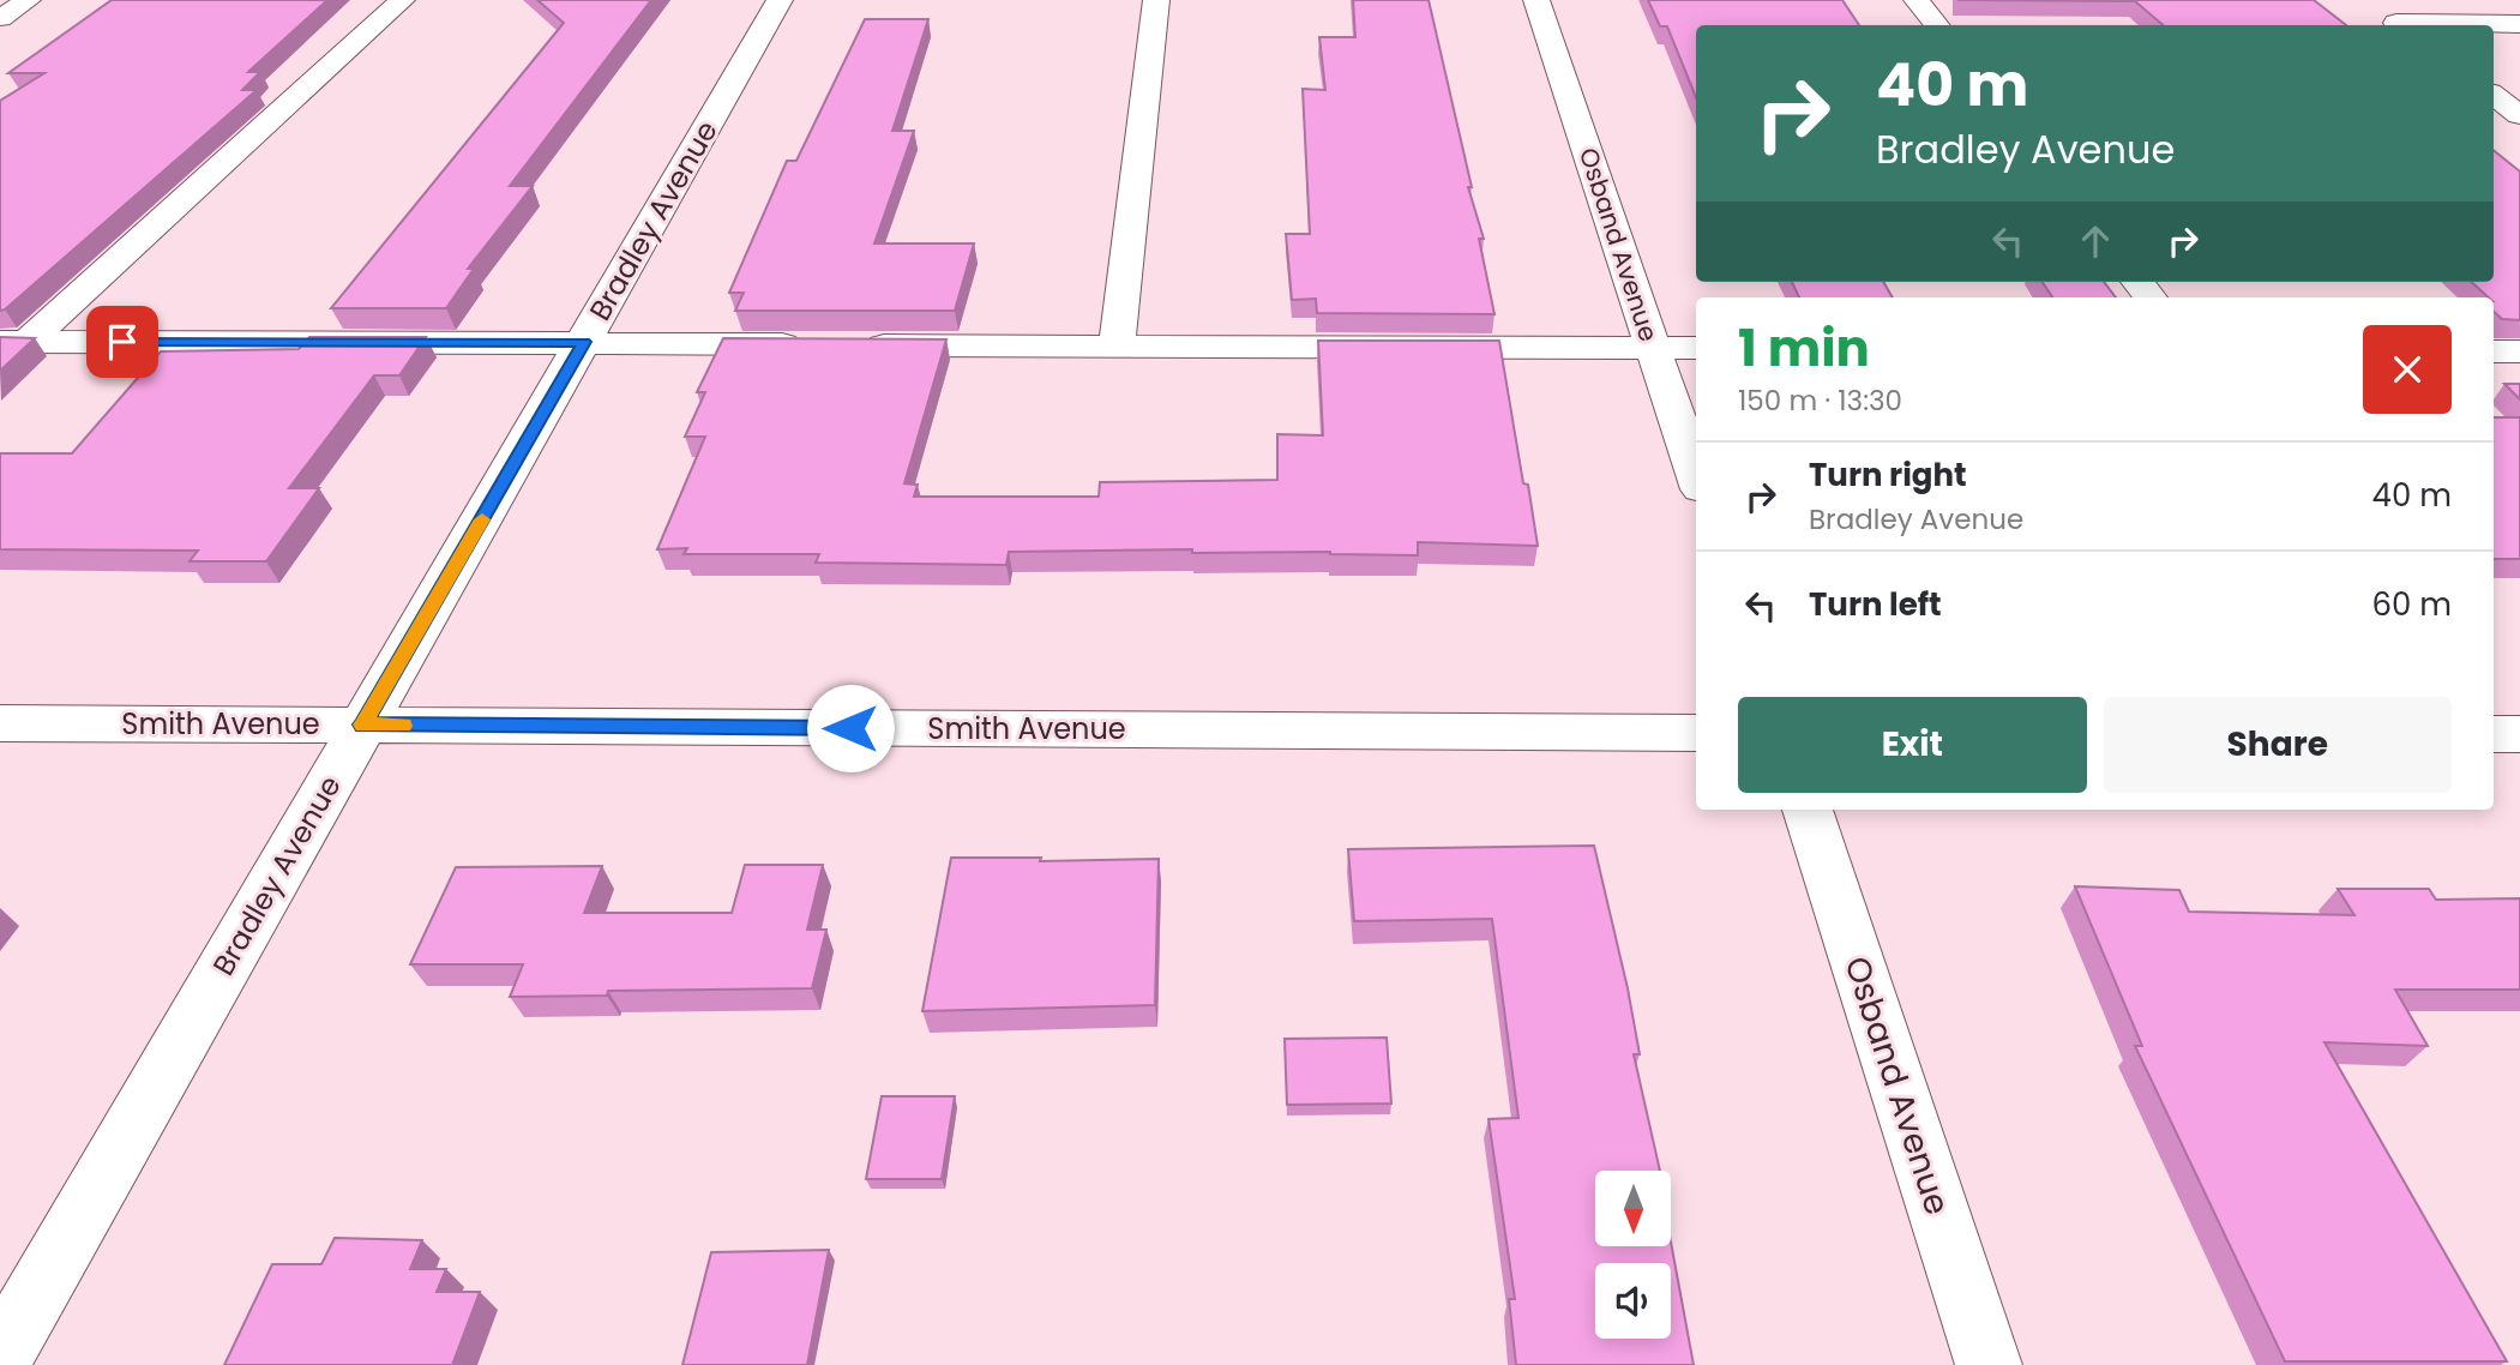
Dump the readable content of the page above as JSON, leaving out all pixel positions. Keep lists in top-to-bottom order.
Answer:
{
  "streets": {
    "street": ["Bradley Avenue", "Osband Avenue", "Smith Avenue"]
  },
  "crossings": [
    ["Bradley Avenue", "Smith Avenue"]
  ],
  "north": "bottom",
  "page": {
    "turn": ["40 m", "Bradley Avenue"],
    "heading": ["1 min", "150 m · 13:30"],
    "list": [
      {
        "name": "Turn right",
        "note": "Bradley Avenue",
        "value": "40 m"
      },
      {
        "name": "Turn left",
        "value": "60 m"
      }
    ],
    "buttons": ["Exit", "Share"]
  }
}
